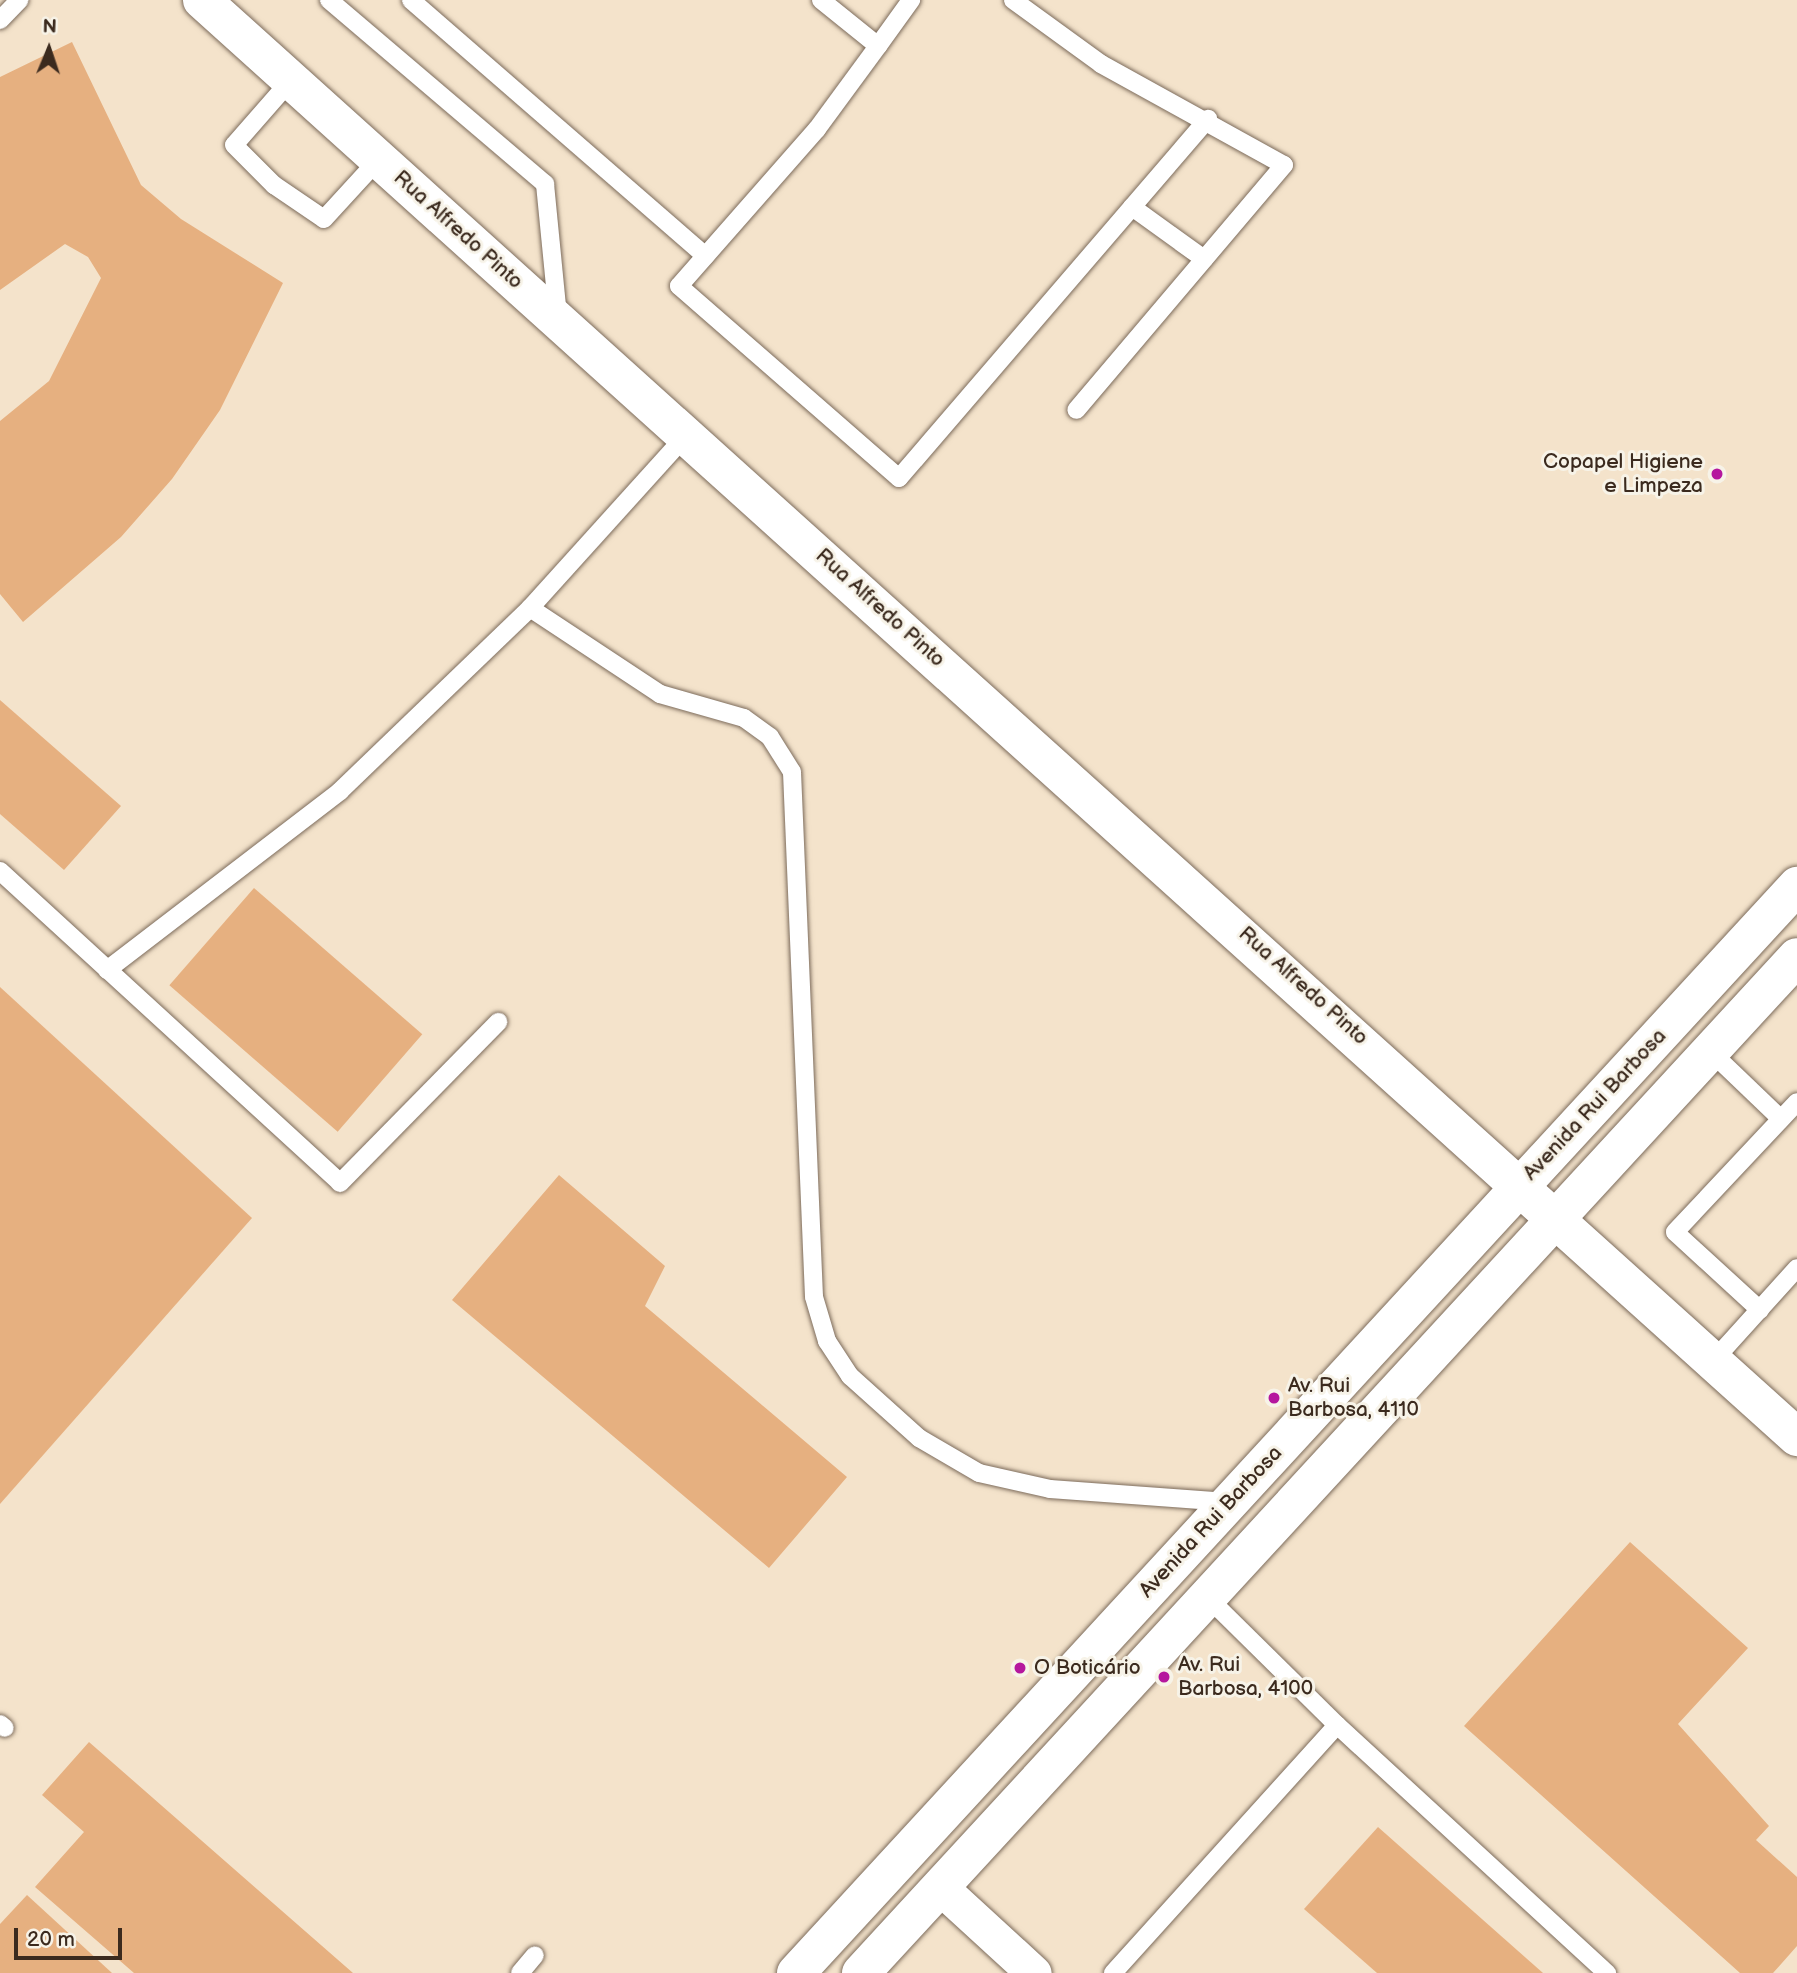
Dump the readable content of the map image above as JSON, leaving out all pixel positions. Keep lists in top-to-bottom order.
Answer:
{
  "streets": {
    "main road": ["Rua Alfredo Pinto", "Avenida Rui Barbosa"]
  },
  "crossings": [
    ["Rua Alfredo Pinto", "Avenida Rui Barbosa"]
  ],
  "places": [
    "Copapel Higiene e Limpeza",
    "Av. Rui Barbosa, 4110",
    "O Boticário",
    "Av. Rui Barbosa, 4100"
  ],
  "scale_bar": "20 m",
  "north": "top"
}
